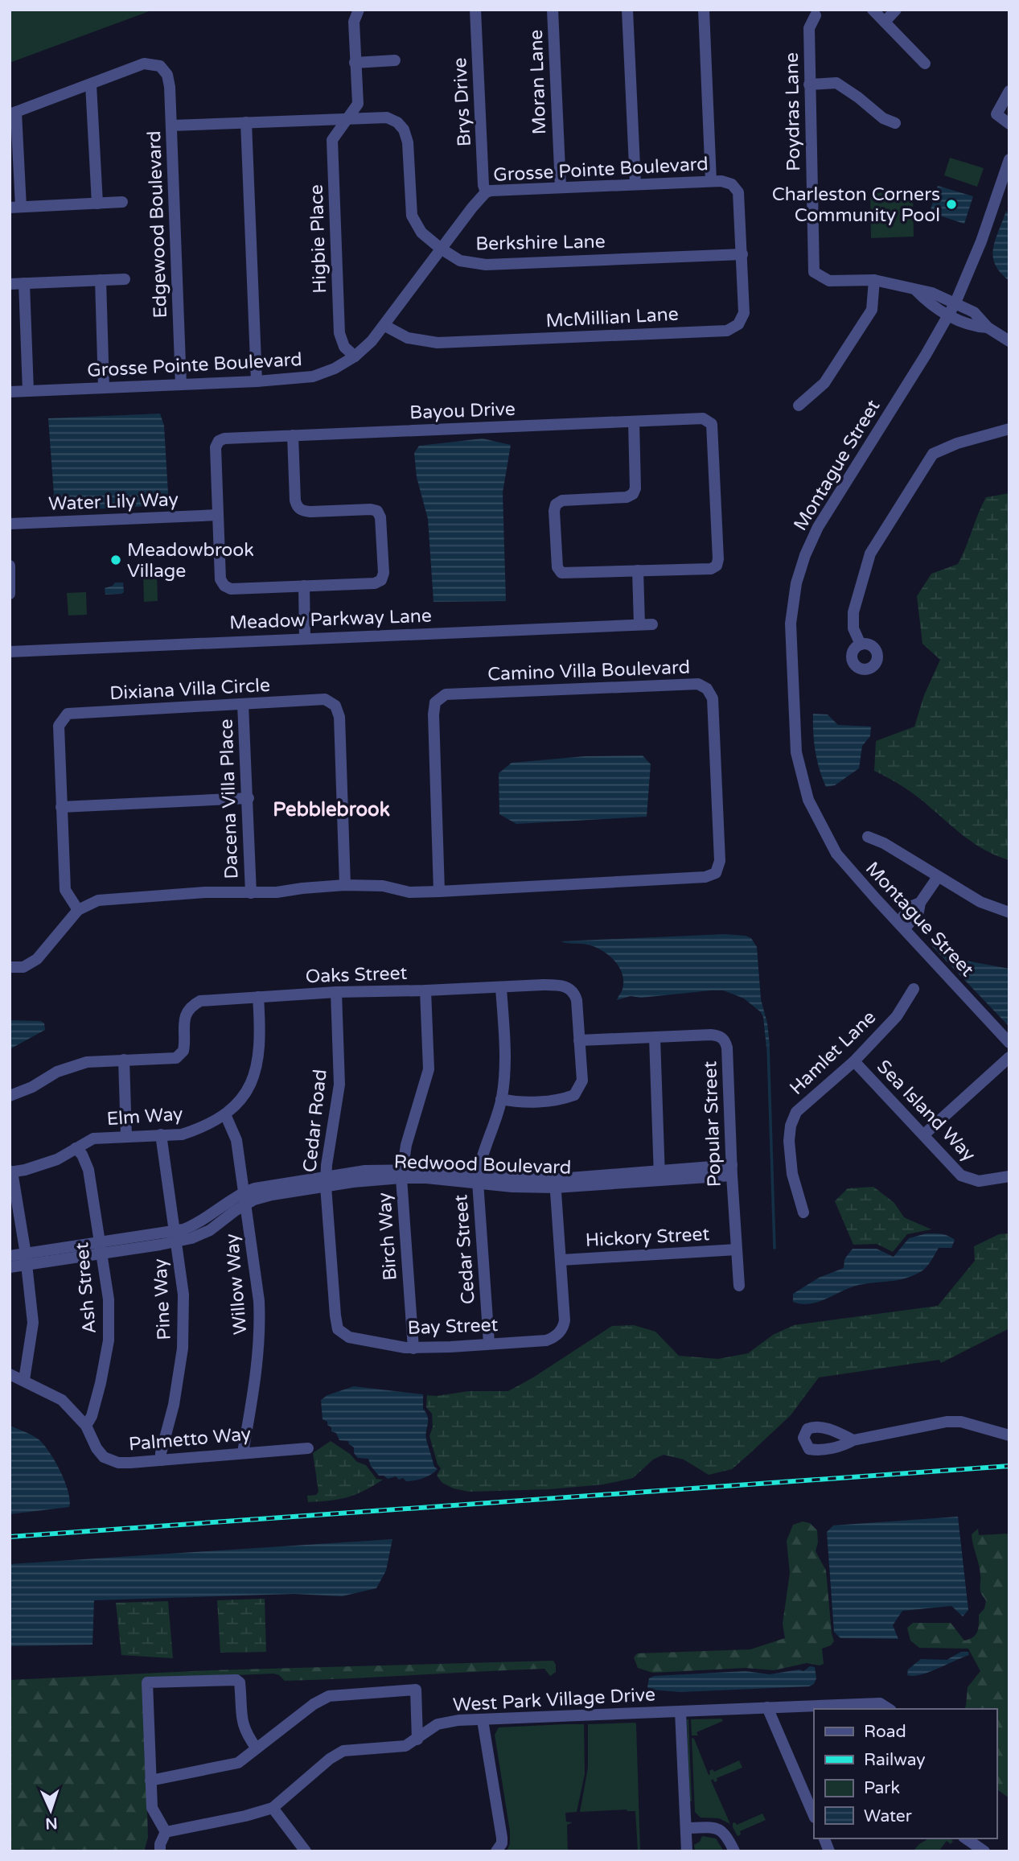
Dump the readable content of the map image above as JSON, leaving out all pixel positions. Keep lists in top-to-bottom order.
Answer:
{
  "streets": {
    "street": [
      "Moran Lane",
      "Brys Drive",
      "Poydras Lane",
      "Grosse Pointe Boulevard",
      "Edgewood Boulevard",
      "Higbie Place",
      "Berkshire Lane",
      "McMillian Lane",
      "Bayou Drive",
      "Montague Street",
      "Water Lily Way",
      "Meadow Parkway Lane",
      "Camino Villa Boulevard",
      "Dixiana Villa Circle",
      "Dacena Villa Place",
      "Oaks Street",
      "Hamlet Lane",
      "Sea Island Way",
      "Elm Way",
      "Cedar Road",
      "Popular Street",
      "Redwood Boulevard",
      "Birch Way",
      "Hickory Street",
      "Cedar Street",
      "Willow Way",
      "Ash Street",
      "Pine Way",
      "Bay Street",
      "Palmetto Way",
      "West Park Village Drive"
    ]
  },
  "crossings": [
    ["Moran Lane", "Grosse Pointe Boulevard"],
    ["Brys Drive", "Grosse Pointe Boulevard"],
    ["Poydras Lane", "Montague Street"],
    ["Grosse Pointe Boulevard", "Edgewood Boulevard"],
    ["Grosse Pointe Boulevard", "Higbie Place"],
    ["Grosse Pointe Boulevard", "Berkshire Lane"],
    ["Grosse Pointe Boulevard", "McMillian Lane"],
    ["Edgewood Boulevard", "Berkshire Lane"],
    ["Higbie Place", "Berkshire Lane"],
    ["Berkshire Lane", "McMillian Lane"],
    ["Bayou Drive", "Water Lily Way"],
    ["Camino Villa Boulevard", "Dixiana Villa Circle"],
    ["Camino Villa Boulevard", "Dacena Villa Place"],
    ["Dixiana Villa Circle", "Dacena Villa Place"],
    ["Oaks Street", "Elm Way"],
    ["Oaks Street", "Cedar Road"],
    ["Oaks Street", "Popular Street"],
    ["Oaks Street", "Birch Way"],
    ["Oaks Street", "Cedar Street"],
    ["Hamlet Lane", "Sea Island Way"],
    ["Elm Way", "Willow Way"],
    ["Elm Way", "Ash Street"],
    ["Elm Way", "Pine Way"],
    ["Cedar Road", "Redwood Boulevard"],
    ["Cedar Road", "Bay Street"],
    ["Popular Street", "Redwood Boulevard"],
    ["Popular Street", "Hickory Street"],
    ["Redwood Boulevard", "Birch Way"],
    ["Redwood Boulevard", "Cedar Street"],
    ["Redwood Boulevard", "Willow Way"],
    ["Redwood Boulevard", "Ash Street"],
    ["Redwood Boulevard", "Pine Way"],
    ["Redwood Boulevard", "Bay Street"],
    ["Birch Way", "Bay Street"],
    ["Hickory Street", "Bay Street"],
    ["Cedar Street", "Bay Street"],
    ["Willow Way", "Palmetto Way"],
    ["Ash Street", "Palmetto Way"],
    ["Pine Way", "Palmetto Way"]
  ],
  "districts": ["Pebblebrook"],
  "places": ["Charleston Corners Community Pool", "Meadowbrook Village"],
  "legend": [
    "Road",
    "Railway",
    "Park",
    "Water"
  ],
  "north": "bottom"
}
